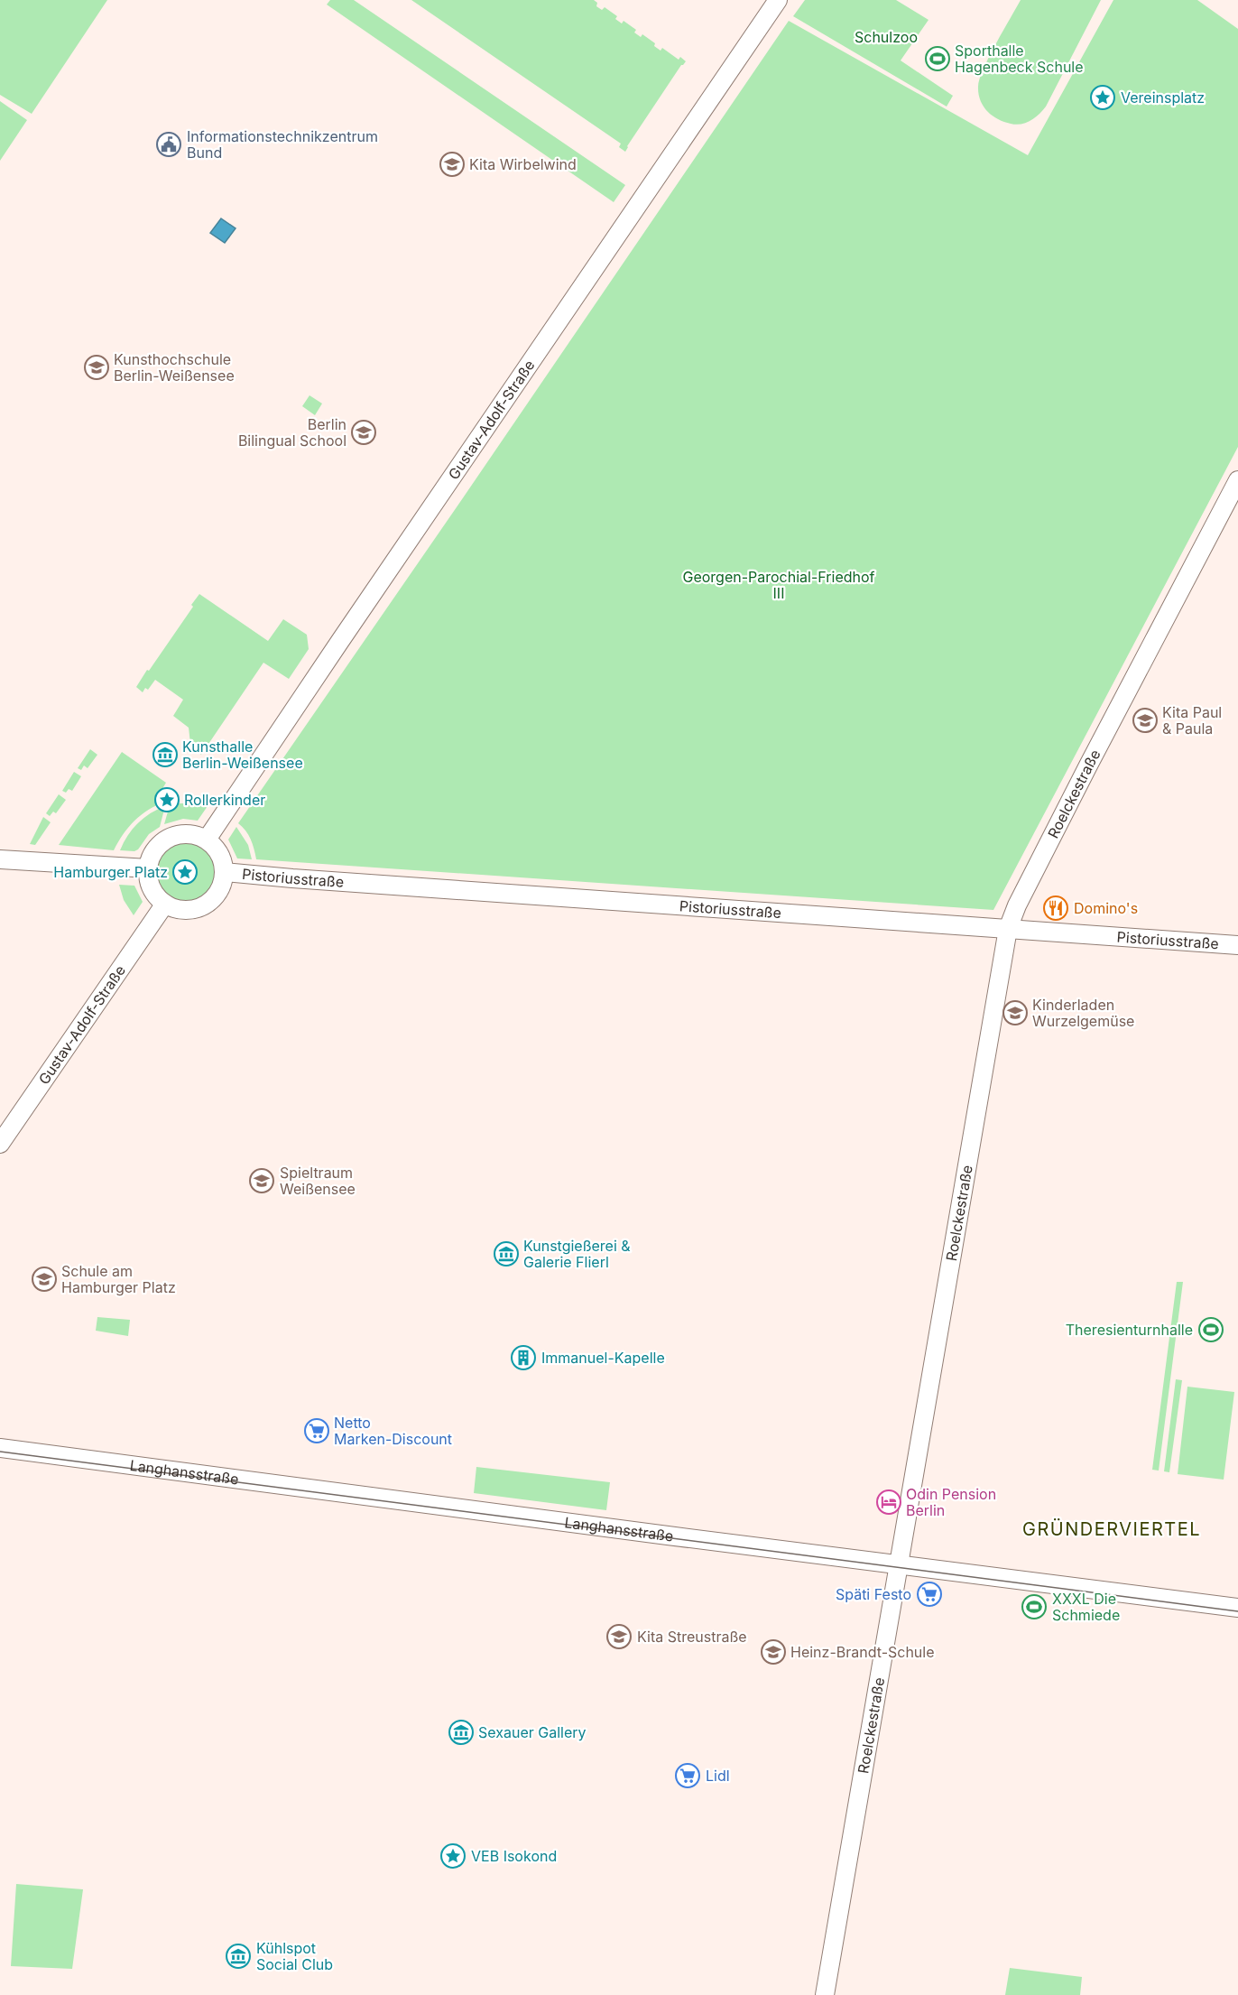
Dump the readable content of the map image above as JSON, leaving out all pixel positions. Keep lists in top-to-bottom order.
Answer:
{
  "streets": {
    "street": [
      "Gustav-Adolf-Straße",
      "Roelckestraße",
      "Pistoriusstraße",
      "Langhansstraße"
    ]
  },
  "crossings": [
    ["Gustav-Adolf-Straße", "Pistoriusstraße"],
    ["Roelckestraße", "Pistoriusstraße"],
    ["Roelckestraße", "Langhansstraße"]
  ],
  "districts": ["GRÜNDERVIERTEL"],
  "parks": ["Schulzoo", "Georgen-Parochial-Friedhof III"],
  "places": {
    "sports": ["Sporthalle Hagenbeck Schule", "Theresienturnhalle", "XXXL Die Schmiede"],
    "place": [
      "Vereinsplatz",
      "Rollerkinder",
      "Hamburger Platz",
      "VEB Isokond"
    ],
    "public building": ["Informationstechnikzentrum Bund"],
    "school or university": [
      "Kita Wirbelwind",
      "Kunsthochschule Berlin-Weißensee",
      "Berlin Bilingual School",
      "Kita Paul & Paula",
      "Kinderladen Wurzelgemüse",
      "Spieltraum Weißensee",
      "Schule am Hamburger Platz",
      "Kita Streustraße",
      "Heinz-Brandt-Schule"
    ],
    "museum": [
      "Kunsthalle Berlin-Weißensee",
      "Kunstgießerei & Galerie Flierl",
      "Sexauer Gallery",
      "Kühlspot Social Club"
    ],
    "restaurant": ["Domino's"],
    "building": ["Immanuel-Kapelle"],
    "supermarket": ["Netto Marken-Discount", "Späti Festo", "Lidl"],
    "hotel": ["Odin Pension Berlin"]
  }
}
